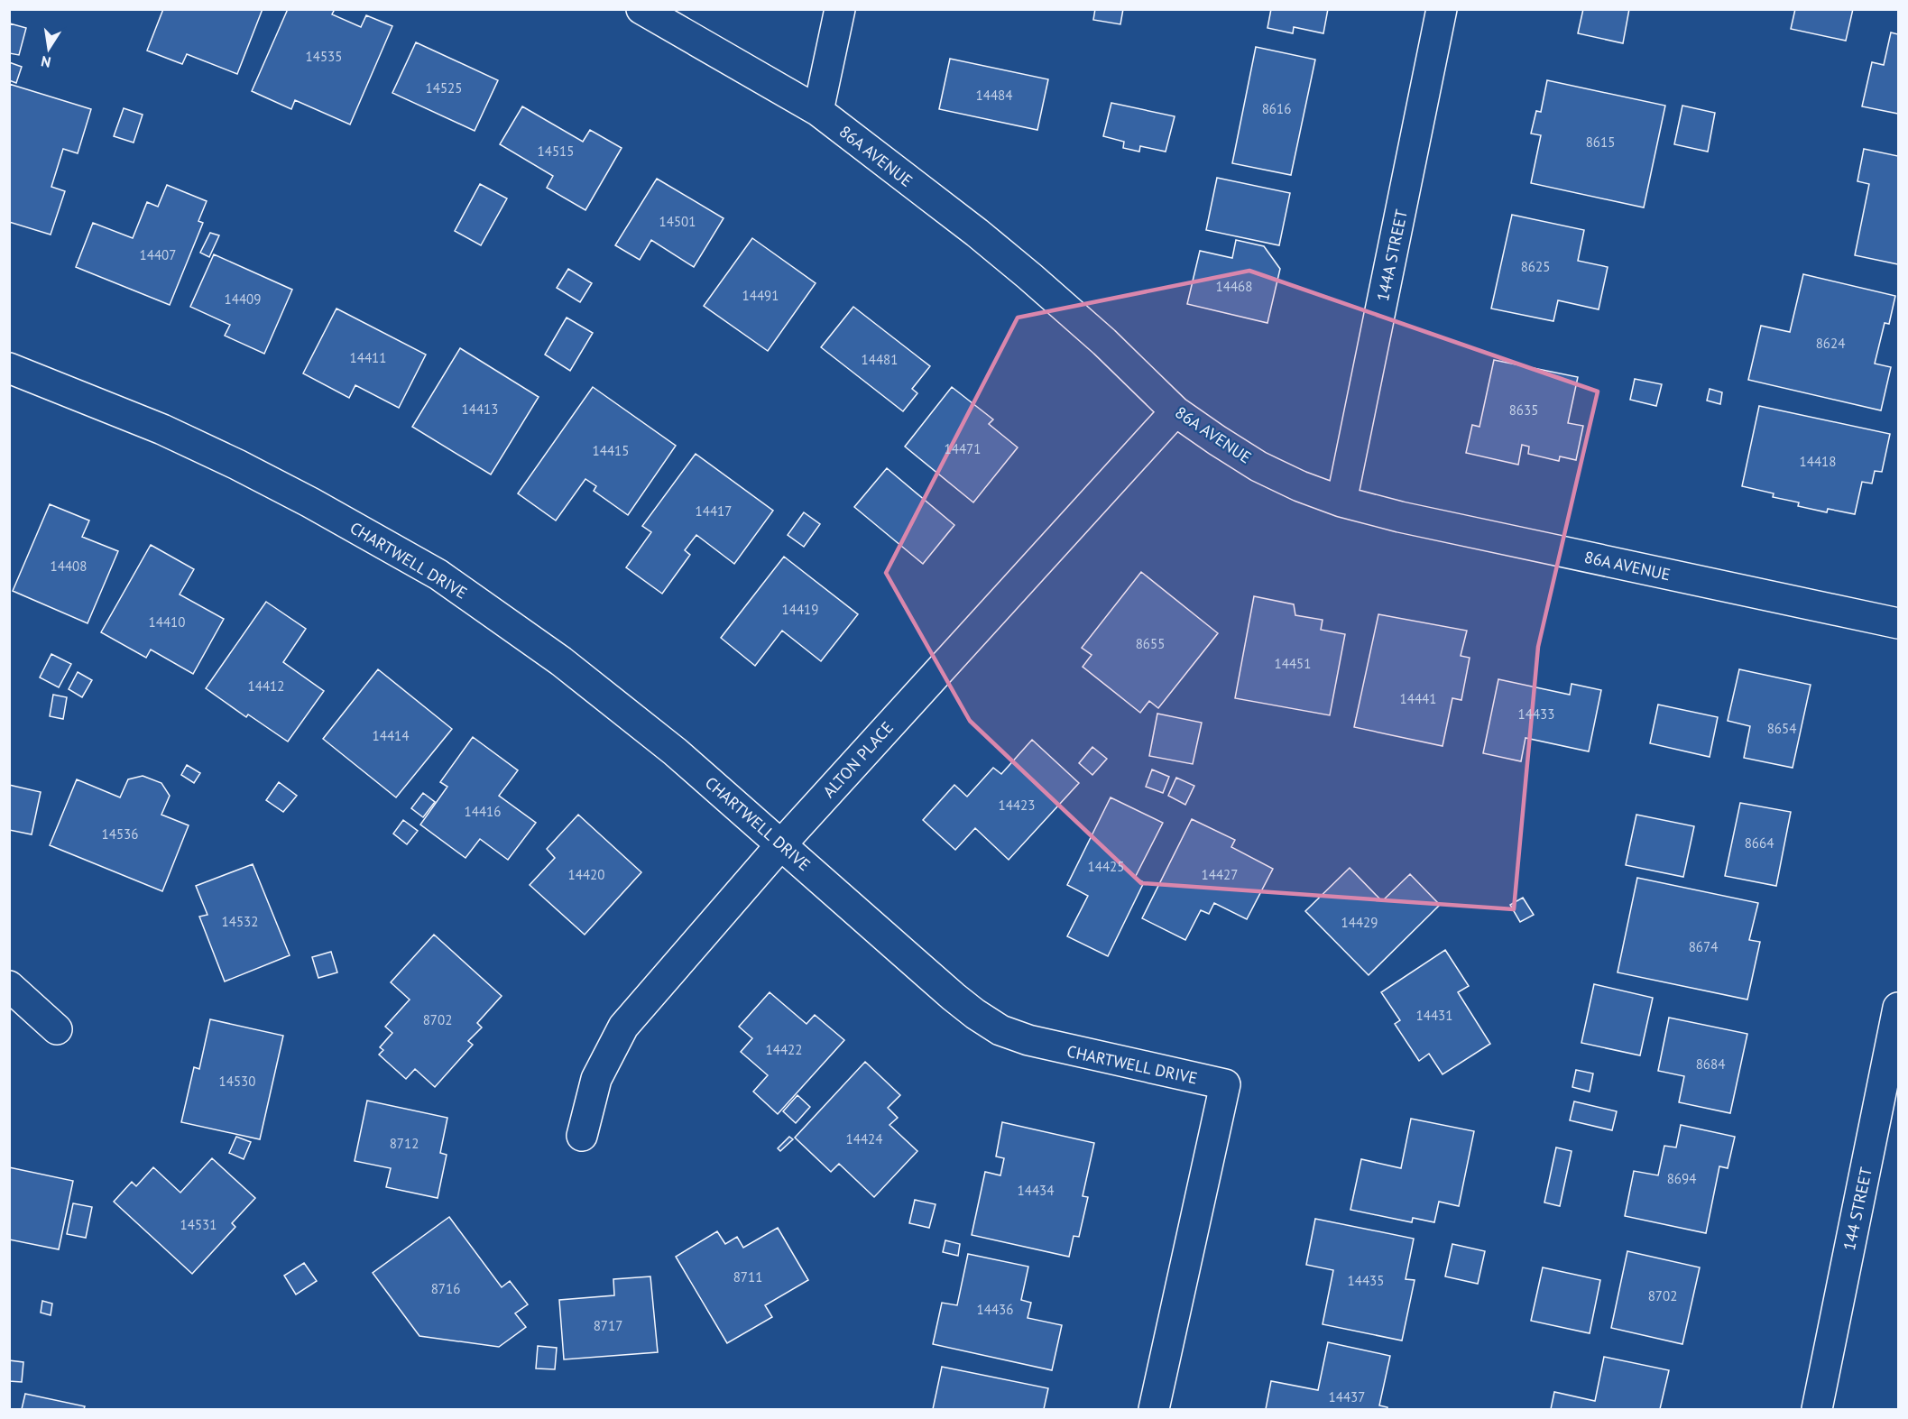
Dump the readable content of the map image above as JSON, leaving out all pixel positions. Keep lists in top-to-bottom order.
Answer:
{
  "streets": {
    "street": [
      "86A AVENUE",
      "144A STREET",
      "CHARTWELL DRIVE",
      "ALTON PLACE",
      "144 STREET"
    ]
  },
  "crossings": [
    ["86A AVENUE", "144A STREET"],
    ["86A AVENUE", "ALTON PLACE"],
    ["CHARTWELL DRIVE", "ALTON PLACE"]
  ],
  "house_numbers": [
    "14535",
    "14525",
    "14484",
    "8616",
    "8615",
    "14515",
    "14501",
    "14407",
    "8625",
    "14468",
    "14491",
    "14409",
    "8624",
    "14411",
    "14481",
    "14413",
    "8635",
    "14471",
    "14415",
    "14418",
    "14417",
    "14408",
    "14419",
    "14410",
    "8655",
    "14451",
    "14412",
    "14441",
    "14433",
    "8654",
    "14414",
    "14423",
    "14416",
    "14536",
    "8664",
    "14425",
    "14420",
    "14427",
    "14532",
    "14429",
    "8674",
    "14431",
    "8702",
    "14422",
    "8684",
    "14530",
    "14424",
    "8712",
    "8694",
    "14434",
    "14531",
    "8711",
    "14435",
    "8716",
    "8702",
    "14436",
    "8717",
    "14437"
  ],
  "north": "bottom"
}
